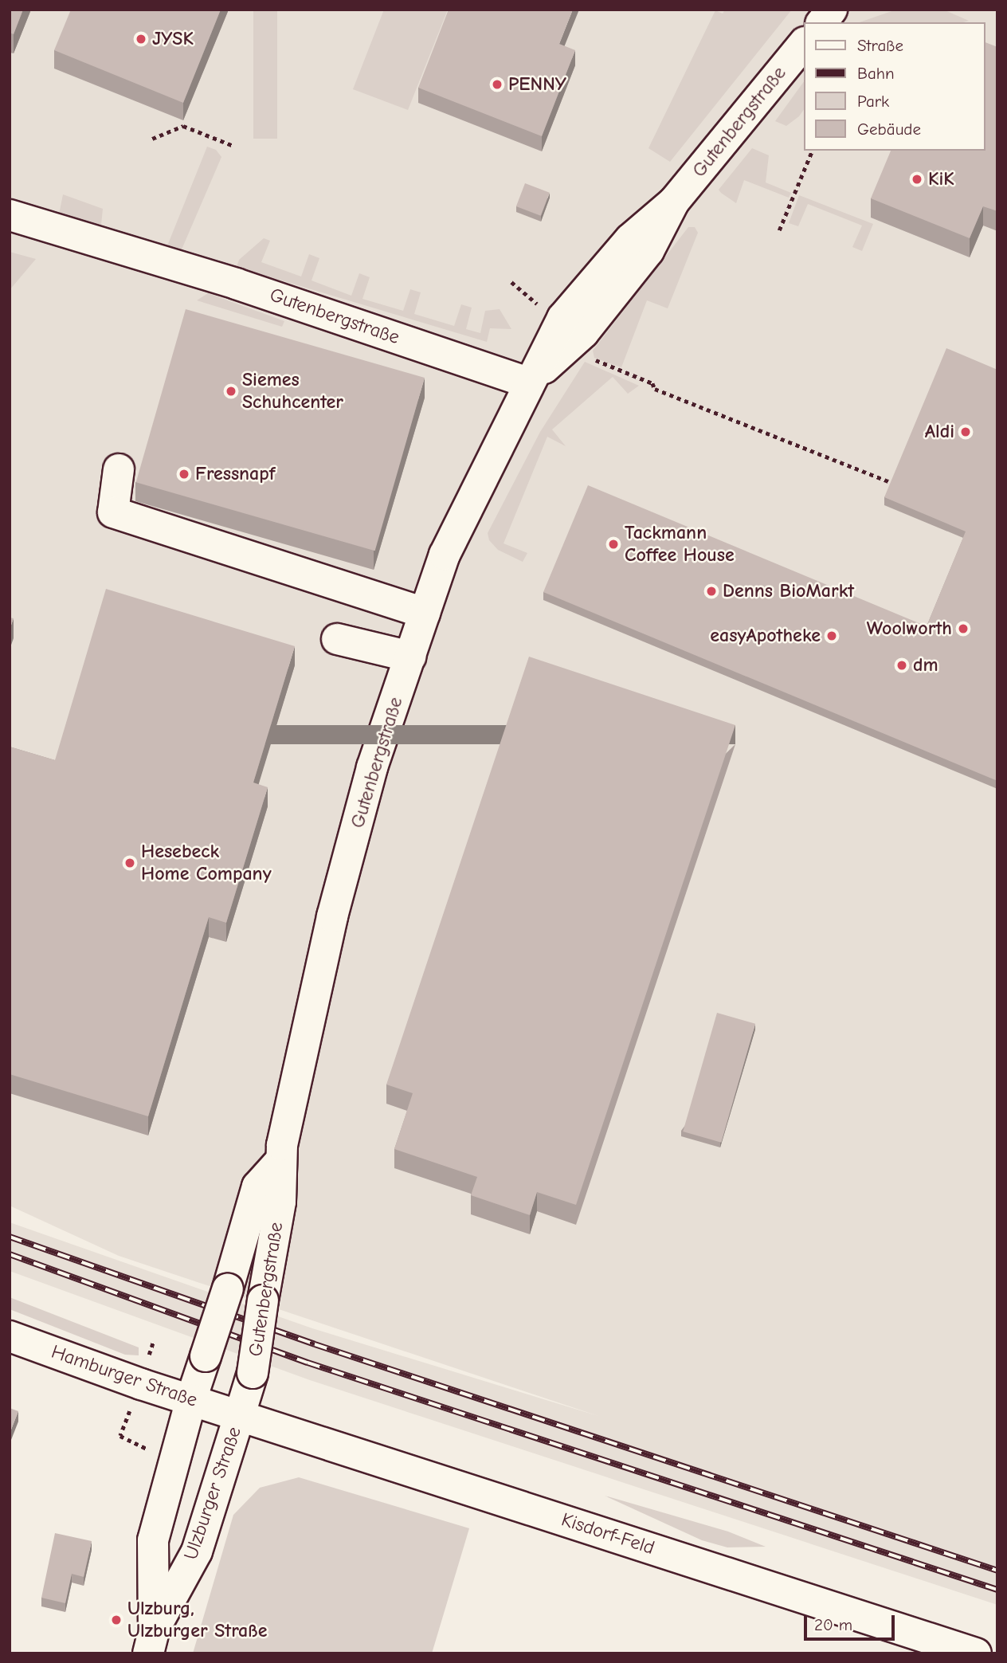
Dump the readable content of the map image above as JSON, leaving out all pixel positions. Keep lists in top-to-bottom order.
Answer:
{
  "streets": {
    "street": [
      "Gutenbergstraße",
      "Hamburger Straße",
      "Ulzburger Straße",
      "Kisdorf-Feld"
    ]
  },
  "crossings": [
    ["Gutenbergstraße", "Hamburger Straße"],
    ["Gutenbergstraße", "Ulzburger Straße"],
    ["Gutenbergstraße", "Kisdorf-Feld"],
    ["Hamburger Straße", "Ulzburger Straße"],
    ["Hamburger Straße", "Kisdorf-Feld"],
    ["Ulzburger Straße", "Kisdorf-Feld"]
  ],
  "places": [
    "JYSK",
    "PENNY",
    "KiK",
    "Siemes Schuhcenter",
    "Aldi",
    "Fressnapf",
    "Tackmann Coffee House",
    "Denns BioMarkt",
    "Woolworth",
    "easyApotheke",
    "dm",
    "Hesebeck Home Company",
    "Ulzburg, Ulzburger Straße"
  ],
  "legend": [
    "Straße",
    "Bahn",
    "Park",
    "Gebäude"
  ],
  "scale_bar": "20 m"
}
